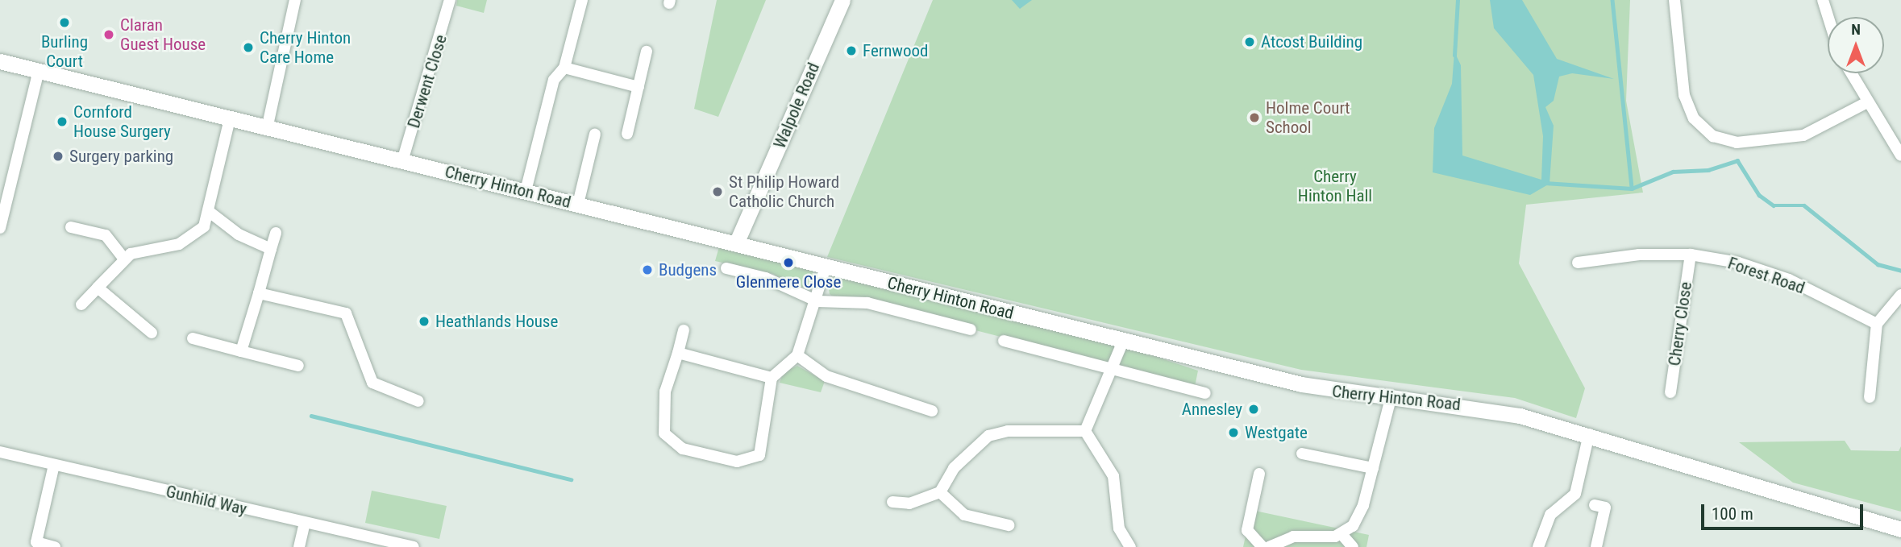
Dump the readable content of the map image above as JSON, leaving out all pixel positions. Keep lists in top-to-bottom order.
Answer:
{
  "streets": {
    "street": [
      "Derwent Close",
      "Walpole Road",
      "Cherry Hinton Road",
      "Forest Road",
      "Cherry Close",
      "Gunhild Way"
    ]
  },
  "crossings": [
    ["Derwent Close", "Cherry Hinton Road"],
    ["Walpole Road", "Cherry Hinton Road"],
    ["Forest Road", "Cherry Close"]
  ],
  "parks": ["Cherry Hinton Hall"],
  "places": [
    "Burling Court",
    "Claran Guest House",
    "Atcost Building",
    "Cherry Hinton Care Home",
    "Fernwood",
    "Holme Court School",
    "Cornford House Surgery",
    "Surgery parking",
    "St Philip Howard Catholic Church",
    "Glenmere Close",
    "Budgens",
    "Heathlands House",
    "Annesley",
    "Westgate"
  ],
  "scale_bar": "100 m",
  "north": "top"
}
